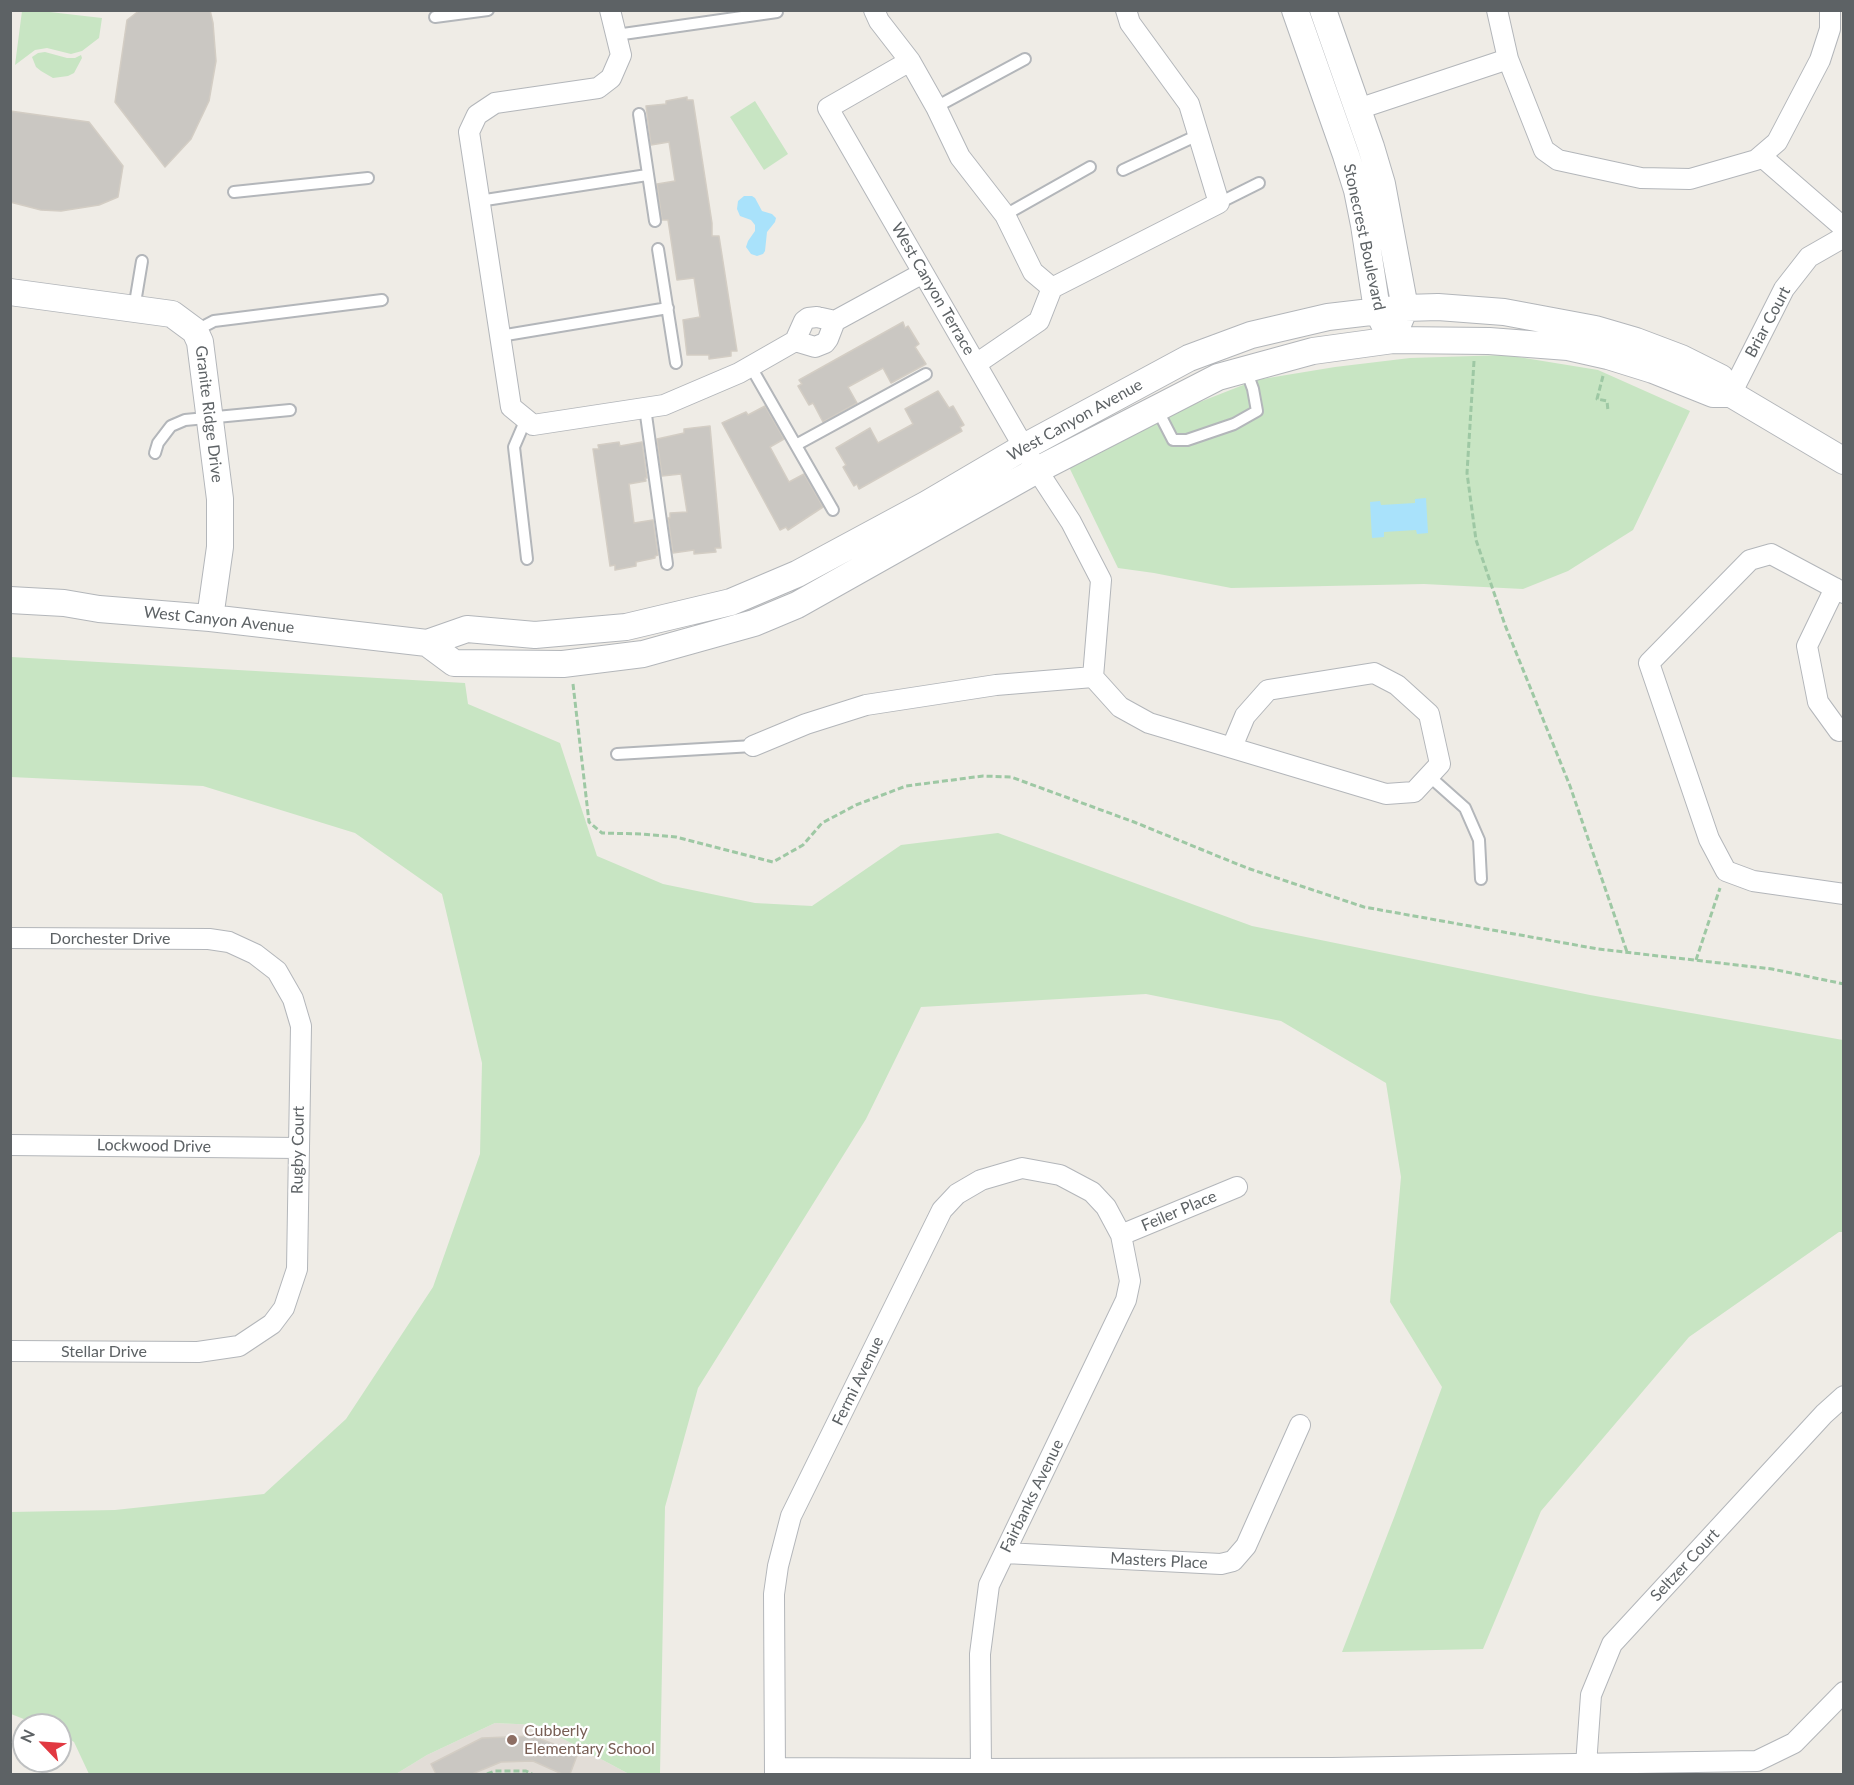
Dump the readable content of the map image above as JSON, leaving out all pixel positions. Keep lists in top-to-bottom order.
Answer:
{
  "streets": {
    "street": [
      "Stonecrest Boulevard",
      "West Canyon Terrace",
      "Briar Court",
      "Granite Ridge Drive",
      "West Canyon Avenue",
      "Dorchester Drive",
      "Lockwood Drive",
      "Rugby Court",
      "Feiler Place",
      "Stellar Drive",
      "Fermi Avenue",
      "Fairbanks Avenue",
      "Masters Place",
      "Seltzer Court"
    ]
  },
  "crossings": [
    ["Stonecrest Boulevard", "West Canyon Avenue"],
    ["West Canyon Terrace", "West Canyon Avenue"],
    ["Briar Court", "West Canyon Avenue"],
    ["Granite Ridge Drive", "West Canyon Avenue"],
    ["Dorchester Drive", "Rugby Court"],
    ["Lockwood Drive", "Rugby Court"],
    ["Rugby Court", "Stellar Drive"],
    ["Feiler Place", "Fermi Avenue"],
    ["Feiler Place", "Fairbanks Avenue"],
    ["Fermi Avenue", "Fairbanks Avenue"],
    ["Fairbanks Avenue", "Masters Place"]
  ],
  "places": ["Cubberly Elementary School"],
  "north": "top left"
}
